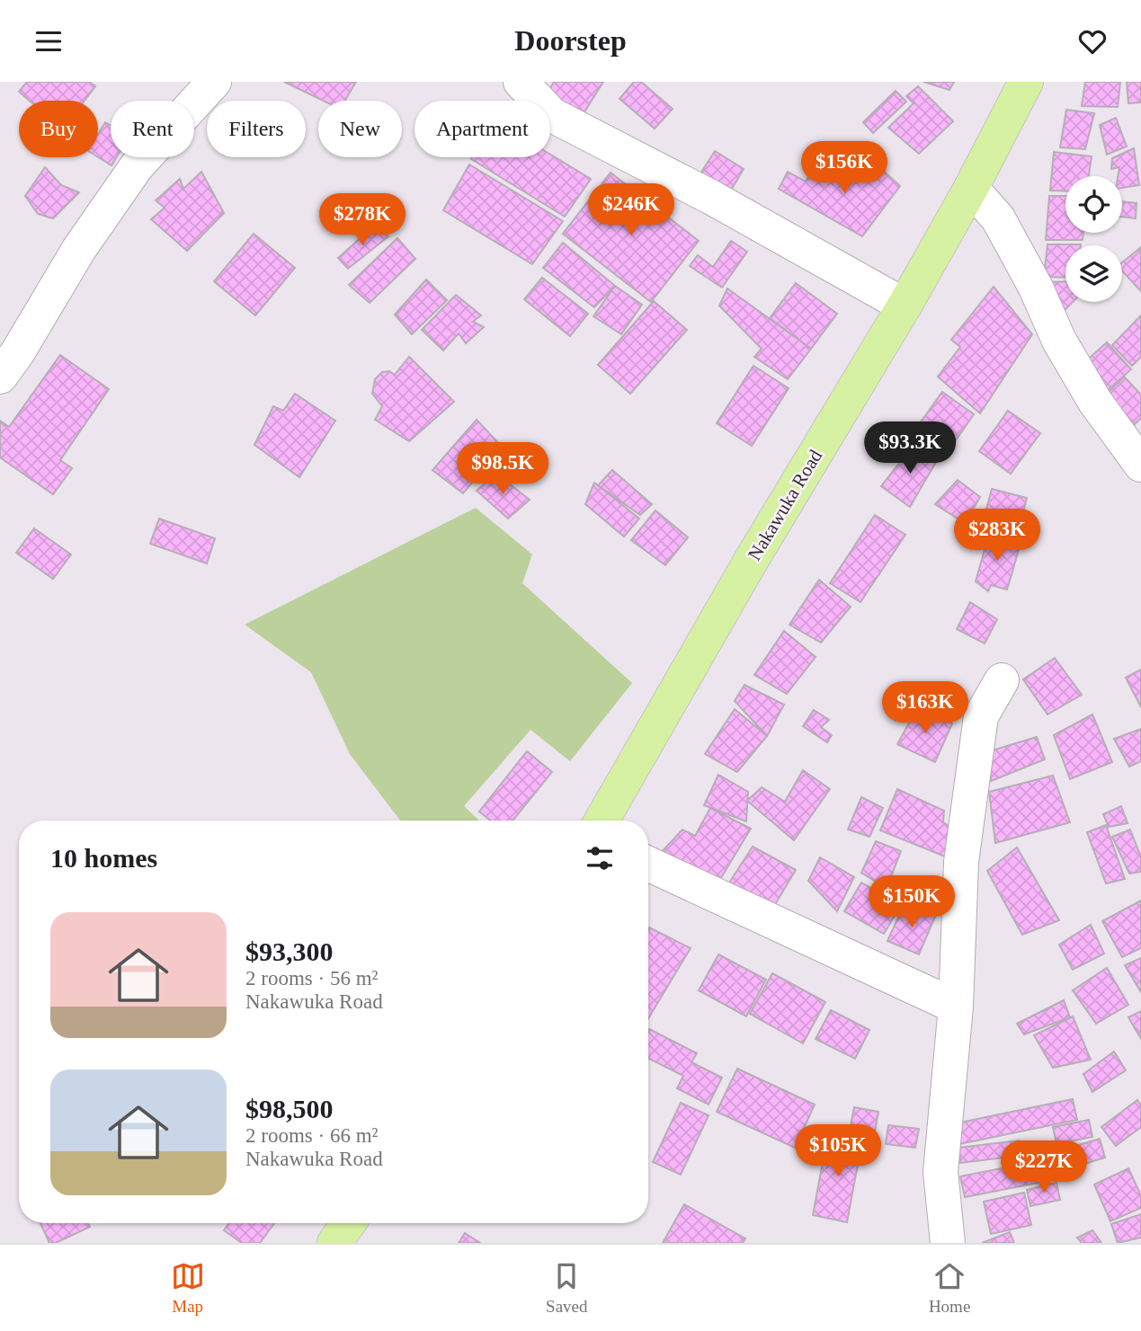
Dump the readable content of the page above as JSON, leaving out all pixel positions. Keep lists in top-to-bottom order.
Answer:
{
  "streets": {
    "main road": ["Nakawuka Road"]
  },
  "page": {
    "header": "Doorstep",
    "chip": [
      "Buy",
      "Rent",
      "Filters",
      "New",
      "Apartment"
    ],
    "price": [
      "$156K",
      "$246K",
      "$278K",
      "$93.3K",
      "$98.5K",
      "$283K",
      "$163K",
      "$150K",
      "$105K",
      "$227K"
    ],
    "heading": "10 homes",
    "list": [
      {
        "name": "$93,300",
        "note": "2 rooms · 56 m² · Nakawuka Road"
      },
      {
        "name": "$98,500",
        "note": "2 rooms · 66 m² · Nakawuka Road"
      }
    ],
    "tabs": ["Map", "Saved", "Home"]
  }
}
